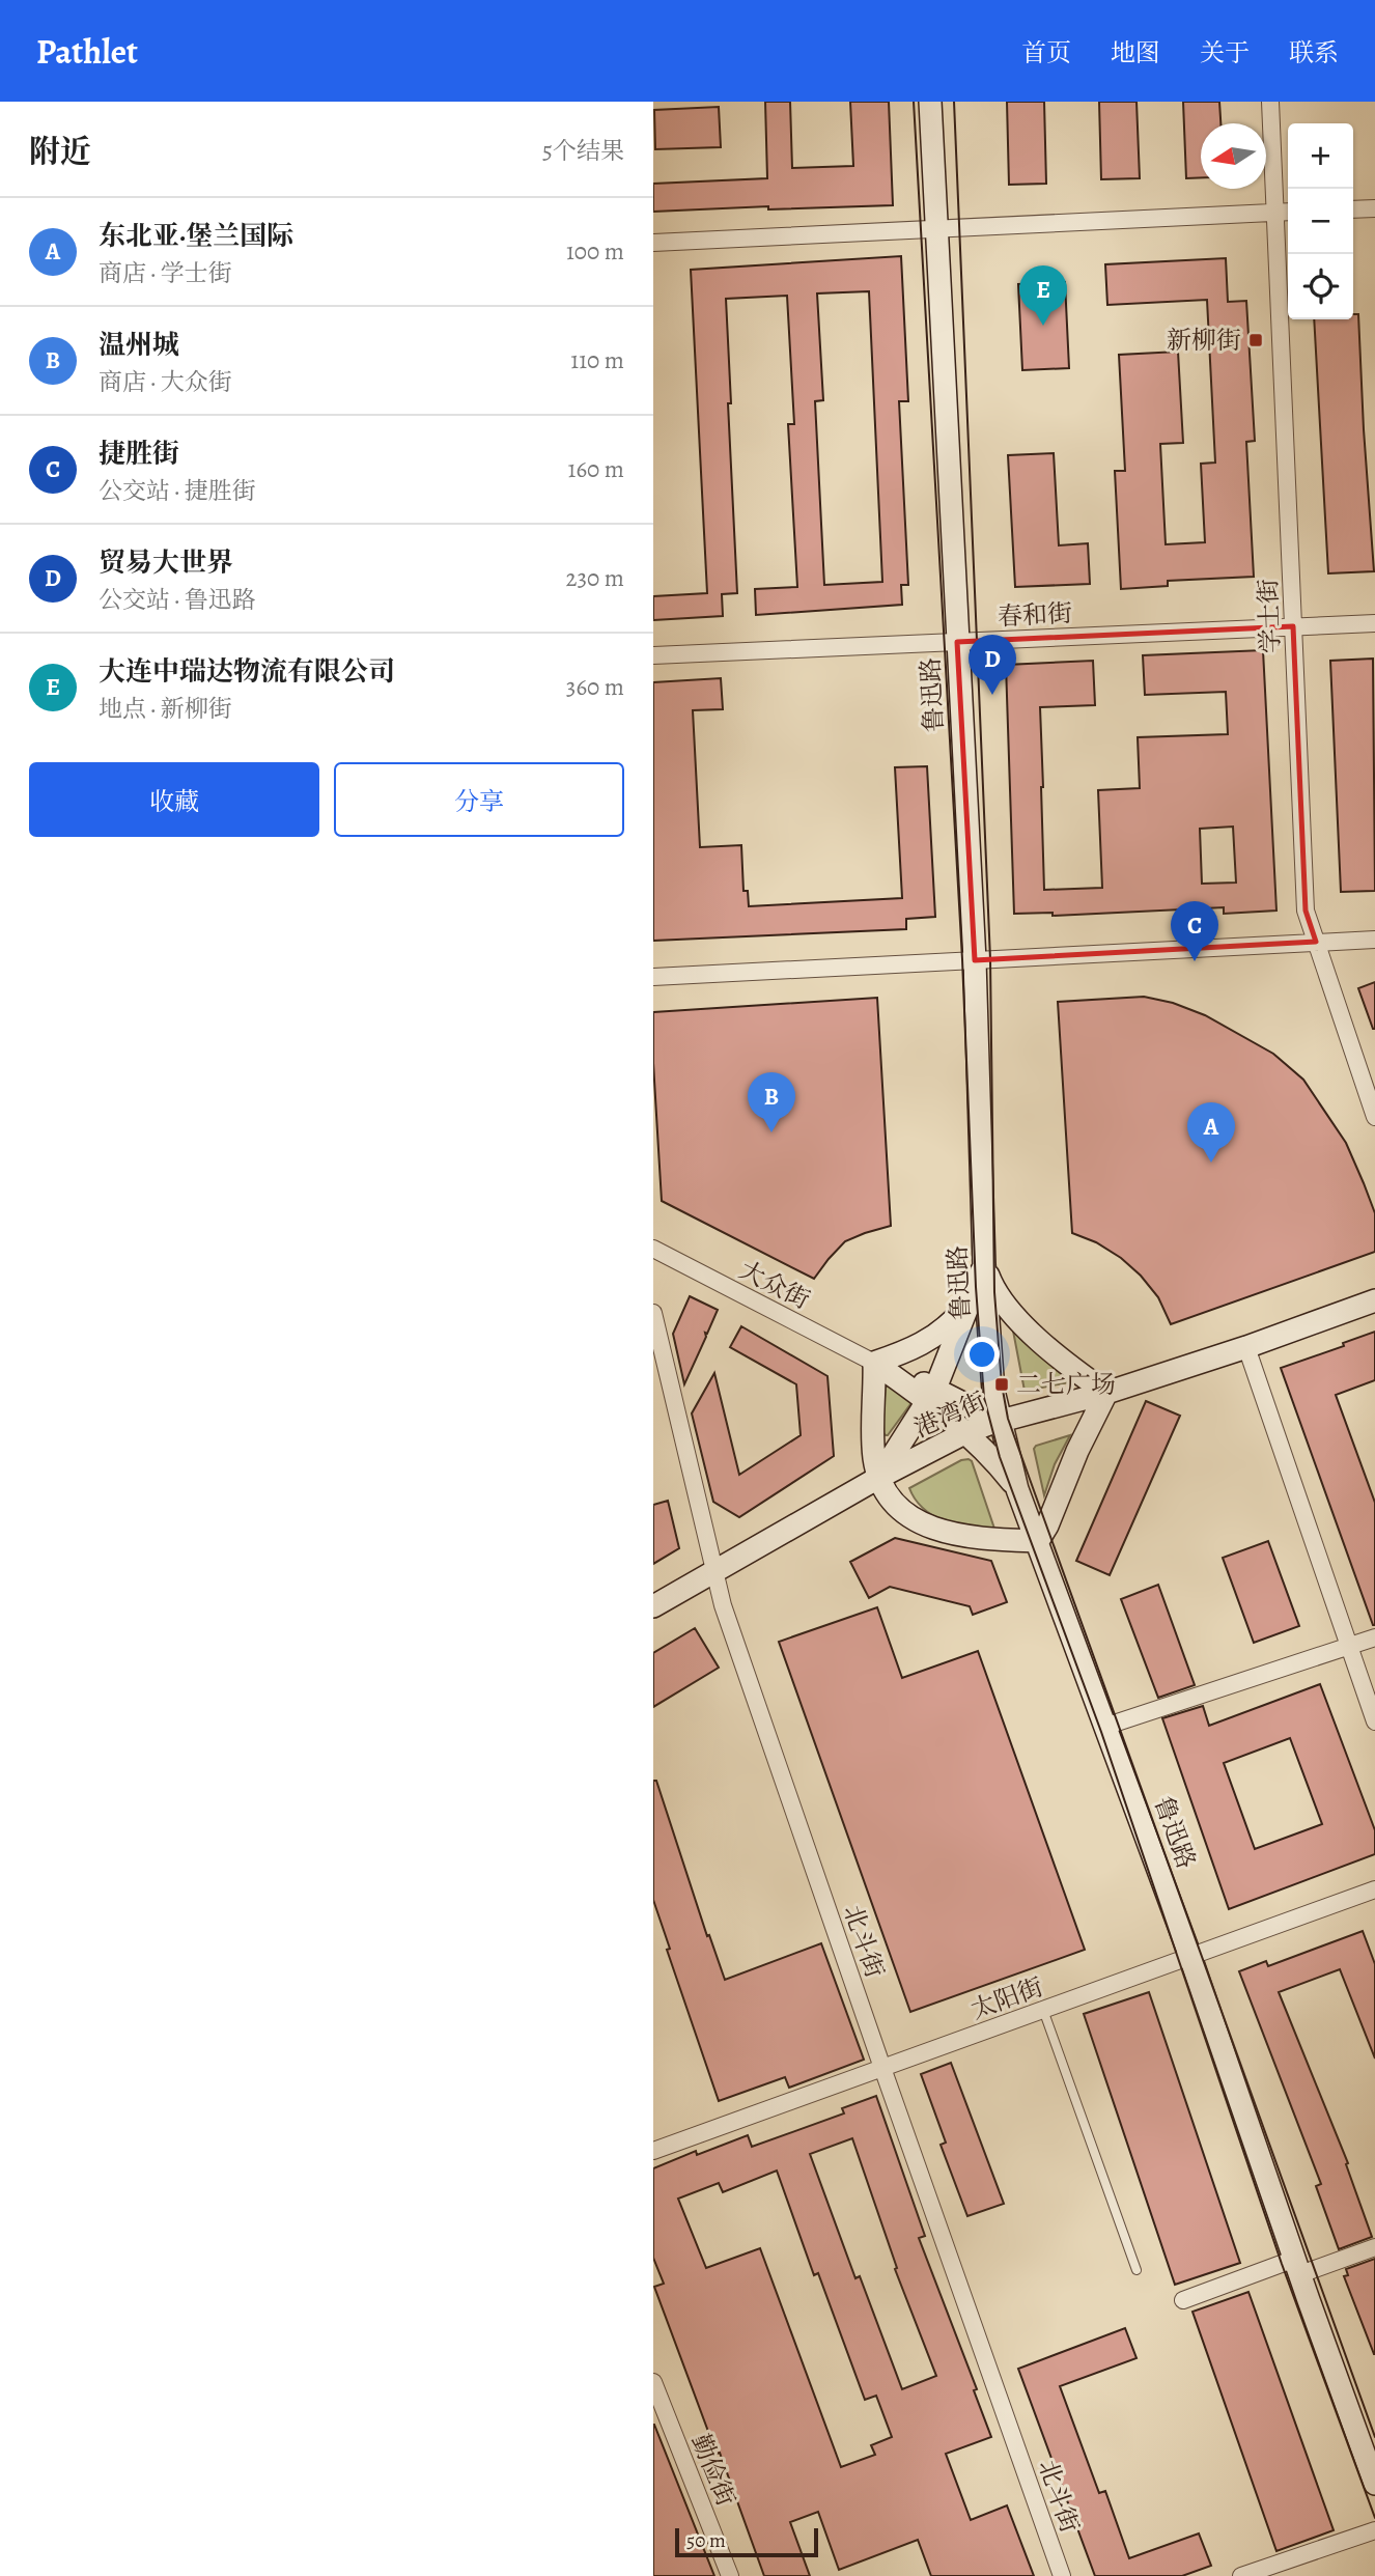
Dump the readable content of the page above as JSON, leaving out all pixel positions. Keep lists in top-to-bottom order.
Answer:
{
  "streets": {
    "main road": ["鲁迅路", "港湾街"],
    "street": [
      "春和街",
      "学士街",
      "大众街",
      "北斗街",
      "太阳街",
      "勤俭街"
    ]
  },
  "crossings": [
    ["春和街", "学士街"],
    ["春和街", "鲁迅路"],
    ["鲁迅路", "港湾街"],
    ["鲁迅路", "太阳街"],
    ["港湾街", "北斗街"],
    ["北斗街", "太阳街"]
  ],
  "places": {
    "transit": ["新柳街", "二七广场"]
  },
  "scale_bar": "50 m",
  "north": "left",
  "page": {
    "header": "Pathlet",
    "nav": [
      "首页",
      "地图",
      "关于",
      "联系"
    ],
    "heading": ["附近", "5个结果"],
    "map_buttons": ["+", "−"],
    "list": [
      {
        "mark": "A",
        "name": "东北亚·堡兰国际",
        "note": "商店 · 学士街",
        "value": "100 m"
      },
      {
        "mark": "B",
        "name": "温州城",
        "note": "商店 · 大众街",
        "value": "110 m"
      },
      {
        "mark": "C",
        "name": "捷胜街",
        "note": "公交站 · 捷胜街",
        "value": "160 m"
      },
      {
        "mark": "D",
        "name": "贸易大世界",
        "note": "公交站 · 鲁迅路",
        "value": "230 m"
      },
      {
        "mark": "E",
        "name": "大连中瑞达物流有限公司",
        "note": "地点 · 新柳街",
        "value": "360 m"
      }
    ],
    "pins": [
      "E",
      "D",
      "C",
      "B",
      "A"
    ],
    "buttons": ["收藏", "分享"],
    "scale": "50 m"
  }
}
